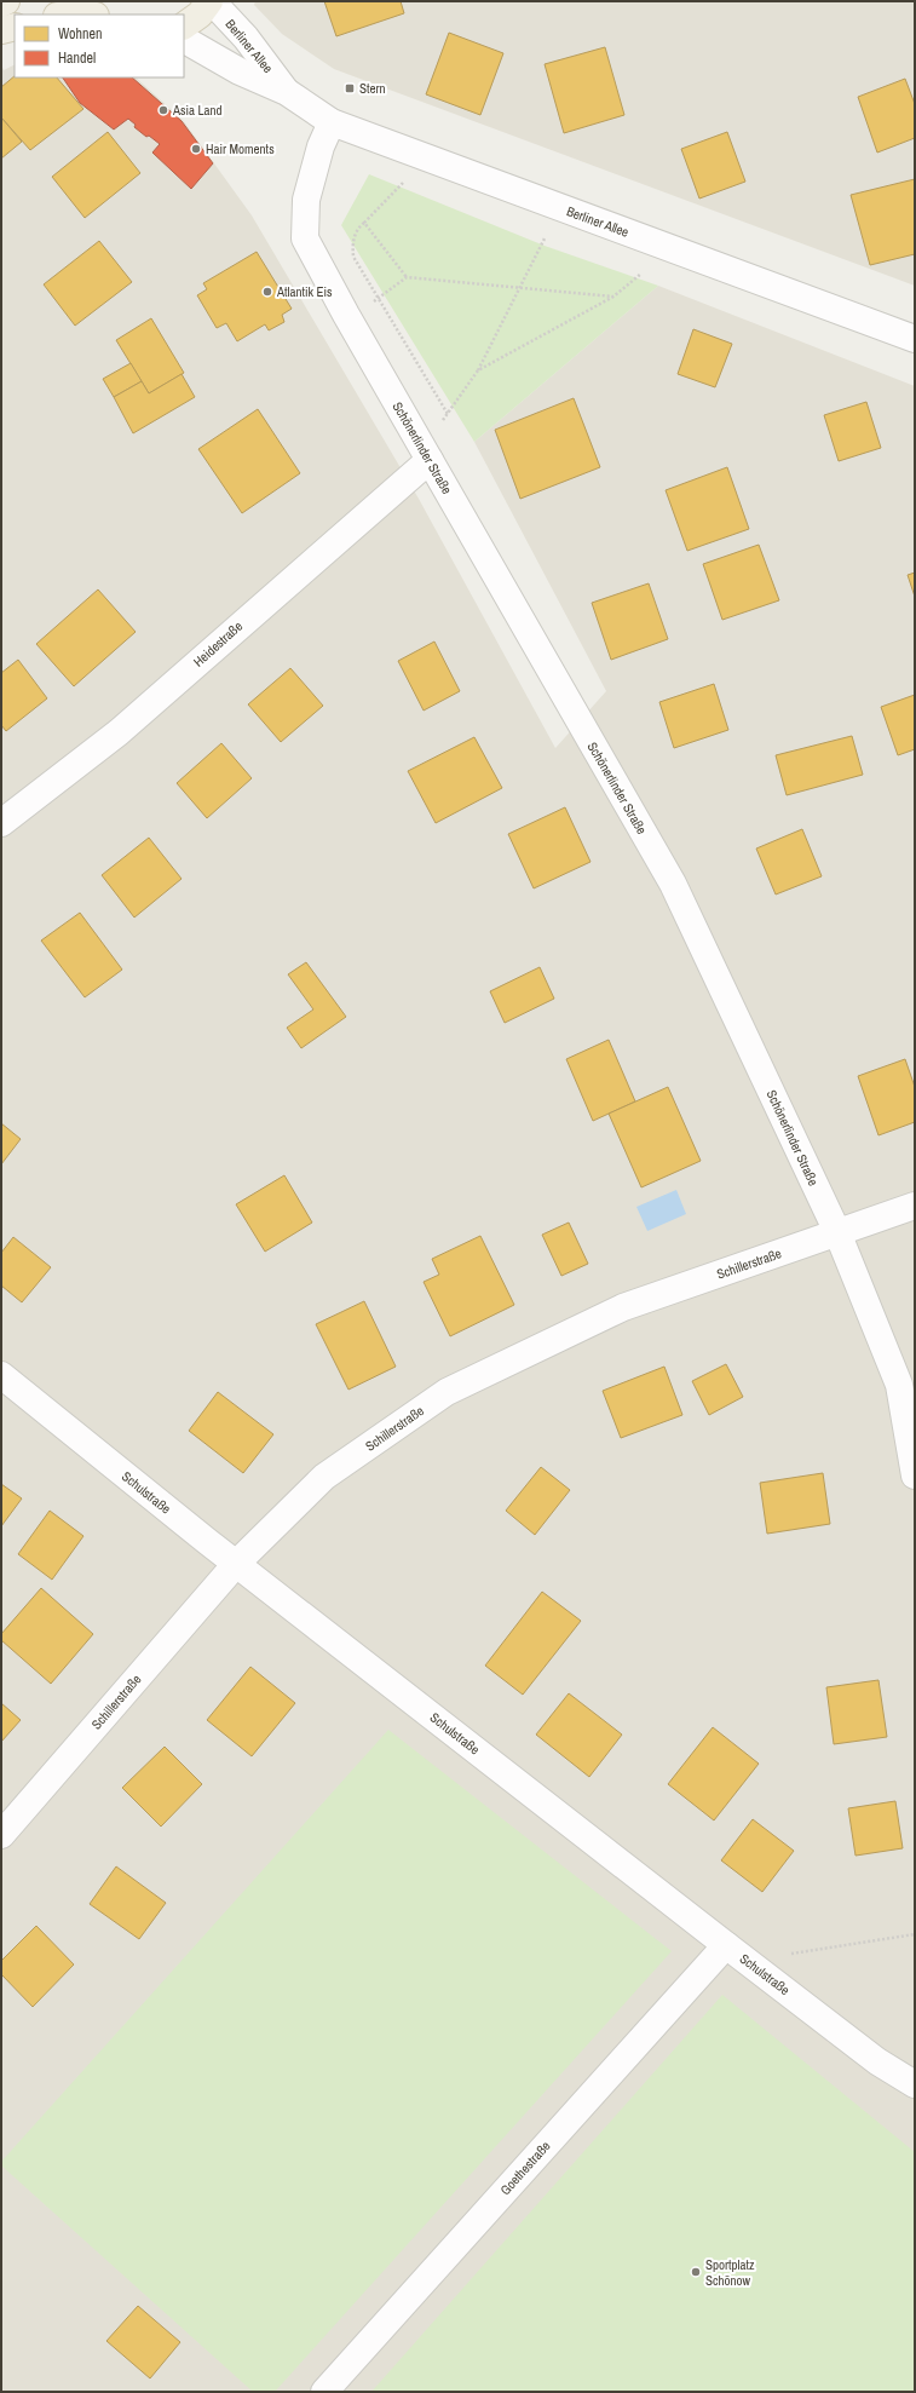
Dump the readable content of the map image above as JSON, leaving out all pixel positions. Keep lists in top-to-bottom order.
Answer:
{
  "streets": {
    "street": [
      "Berliner Allee",
      "Schönerlinder Straße",
      "Heidestraße",
      "Schillerstraße",
      "Schulstraße",
      "Goethestraße"
    ]
  },
  "crossings": [
    ["Berliner Allee", "Schönerlinder Straße"],
    ["Schönerlinder Straße", "Heidestraße"],
    ["Schönerlinder Straße", "Schillerstraße"],
    ["Schillerstraße", "Schulstraße"],
    ["Schulstraße", "Goethestraße"]
  ],
  "places": {
    "transit": ["Stern"],
    "other": [
      "Asia Land",
      "Hair Moments",
      "Atlantik Eis",
      "Sportplatz Schönow"
    ]
  },
  "legend": ["Wohnen", "Handel"]
}
